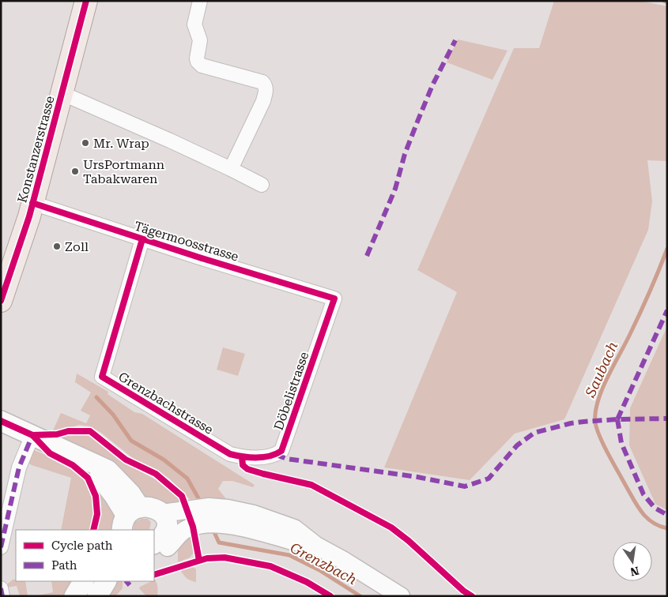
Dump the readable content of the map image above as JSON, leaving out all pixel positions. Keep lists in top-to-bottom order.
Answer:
{
  "streets": {
    "main road": ["Konstanzerstrasse"],
    "street": ["Tägermoosstrasse", "Döbelistrasse", "Grenzbachstrasse"]
  },
  "crossings": [
    ["Konstanzerstrasse", "Tägermoosstrasse"],
    ["Tägermoosstrasse", "Döbelistrasse"],
    ["Tägermoosstrasse", "Grenzbachstrasse"],
    ["Döbelistrasse", "Grenzbachstrasse"]
  ],
  "water": ["Saubach", "Grenzbach"],
  "places": ["Mr. Wrap", "UrsPortmann Tabakwaren", "Zoll"],
  "legend": ["Cycle path", "Path"],
  "north": "bottom"
}
